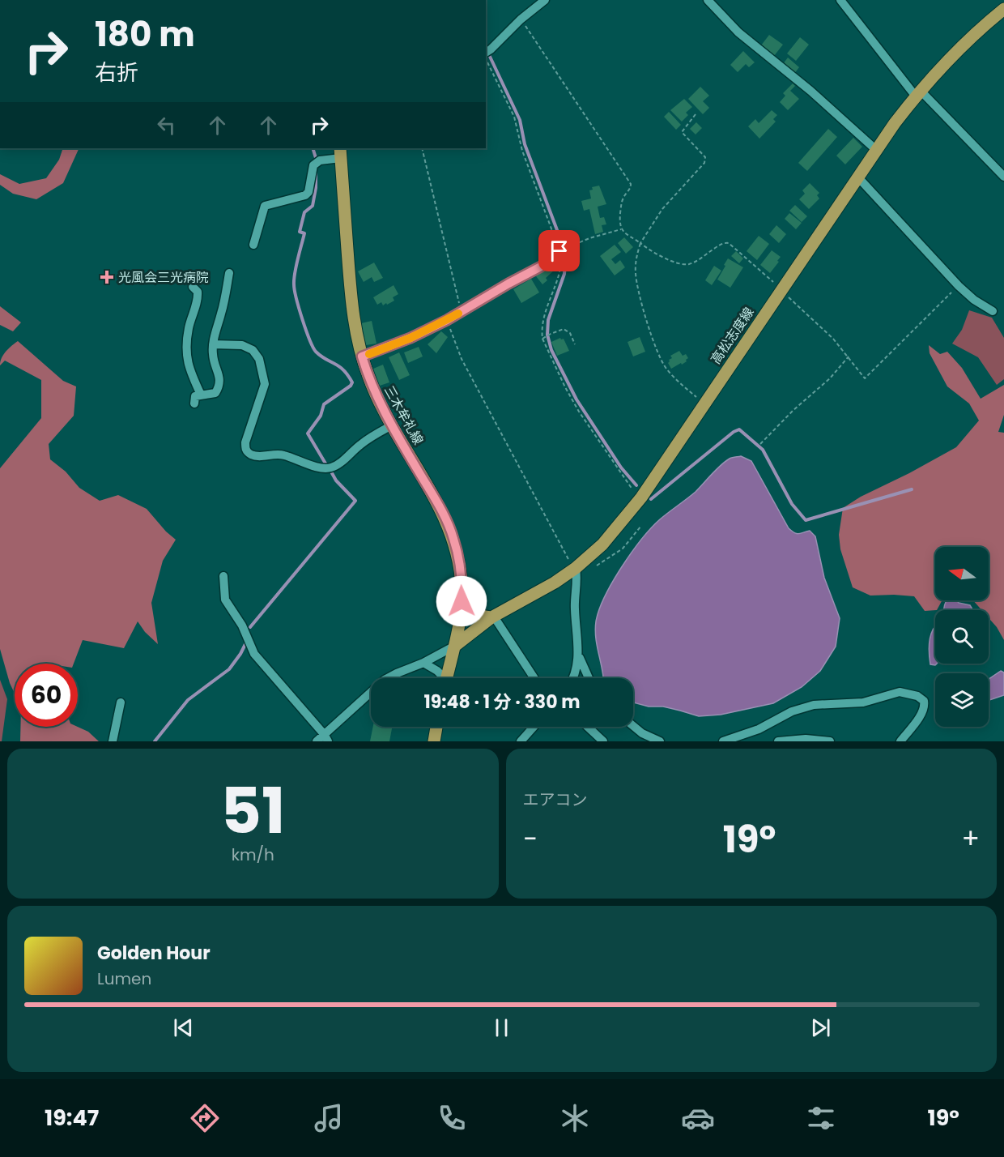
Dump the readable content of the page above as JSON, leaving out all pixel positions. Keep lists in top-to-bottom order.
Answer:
{
  "streets": {
    "main road": ["高松志度線", "三木牟礼線"]
  },
  "crossings": [
    ["高松志度線", "三木牟礼線"]
  ],
  "places": {
    "health": ["光風会三光病院"]
  },
  "north": "left",
  "page": {
    "turn": ["180 m", "右折"],
    "limit": "60",
    "trip": "19:48 · 1 分 · 330 m",
    "tile": [
      ["51", "km/h"],
      "エアコン"
    ],
    "heat": ["−", "19°", "+"],
    "song": ["Golden Hour", "Lumen"],
    "tabs": ["19:47", "19°"]
  }
}
